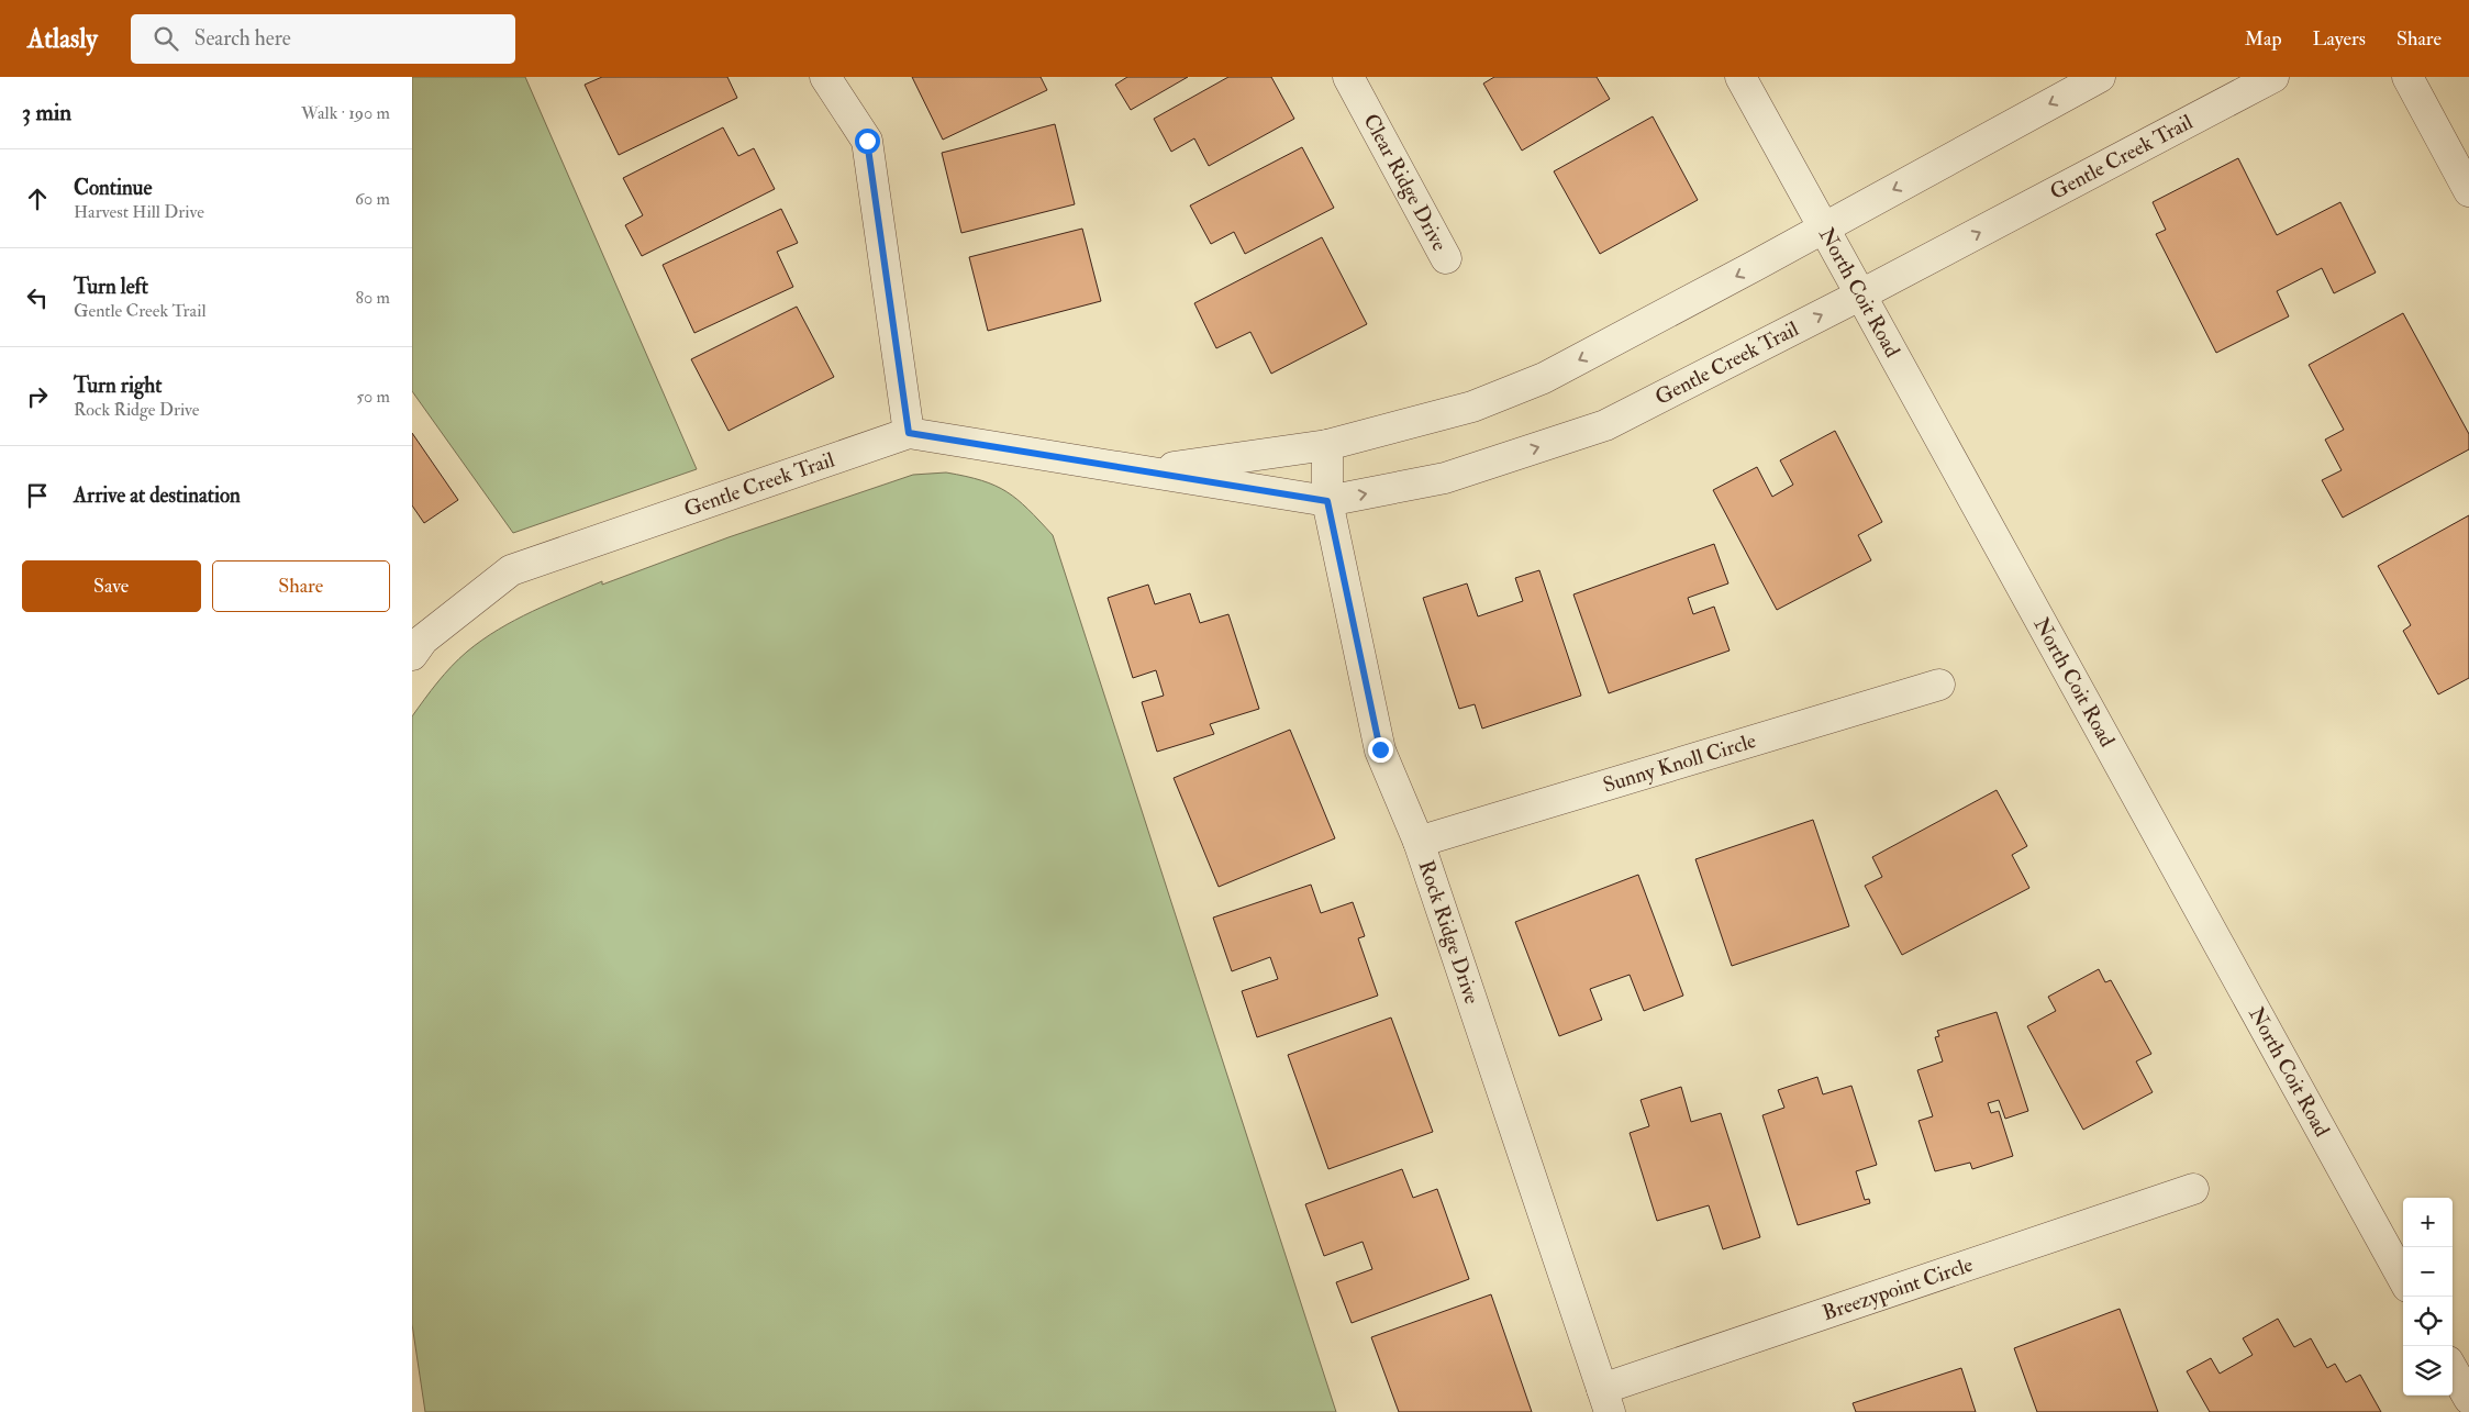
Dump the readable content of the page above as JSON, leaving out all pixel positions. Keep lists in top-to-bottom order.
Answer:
{
  "streets": {
    "street": [
      "Gentle Creek Trail",
      "Clear Ridge Drive",
      "North Coit Road",
      "Sunny Knoll Circle",
      "Rock Ridge Drive",
      "Breezypoint Circle"
    ]
  },
  "crossings": [
    ["Gentle Creek Trail", "North Coit Road"],
    ["Gentle Creek Trail", "Rock Ridge Drive"],
    ["Sunny Knoll Circle", "Rock Ridge Drive"],
    ["Rock Ridge Drive", "Breezypoint Circle"]
  ],
  "page": {
    "header": "Atlasly",
    "search": "Search here",
    "nav": ["Map", "Layers", "Share"],
    "heading": ["3 min", "Walk · 190 m"],
    "list": [
      ["Continue", "Harvest Hill Drive", "60 m"],
      ["Turn left", "Gentle Creek Trail", "80 m"],
      ["Turn right", "Rock Ridge Drive", "50 m"],
      "Arrive at destination"
    ],
    "buttons": ["Save", "Share"],
    "map_buttons": ["+", "−"]
  }
}
